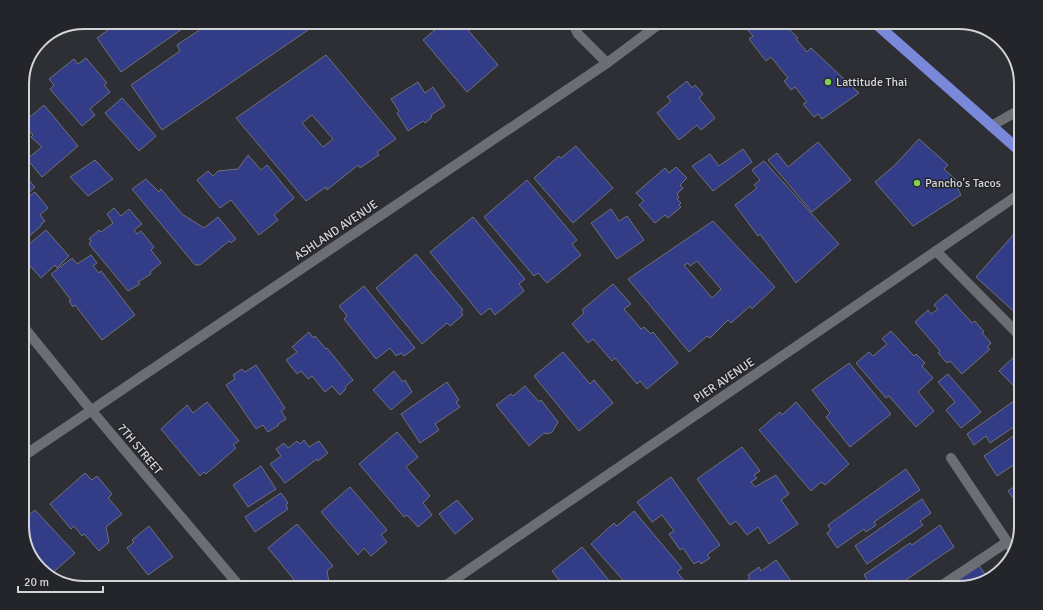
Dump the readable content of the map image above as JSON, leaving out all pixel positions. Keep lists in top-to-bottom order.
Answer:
{
  "streets": {
    "street": ["ASHLAND AVENUE", "PIER AVENUE", "7TH STREET"]
  },
  "crossings": [
    ["ASHLAND AVENUE", "7TH STREET"]
  ],
  "places": ["Lattitude Thai", "Pancho's Tacos"],
  "scale_bar": "20 m"
}
